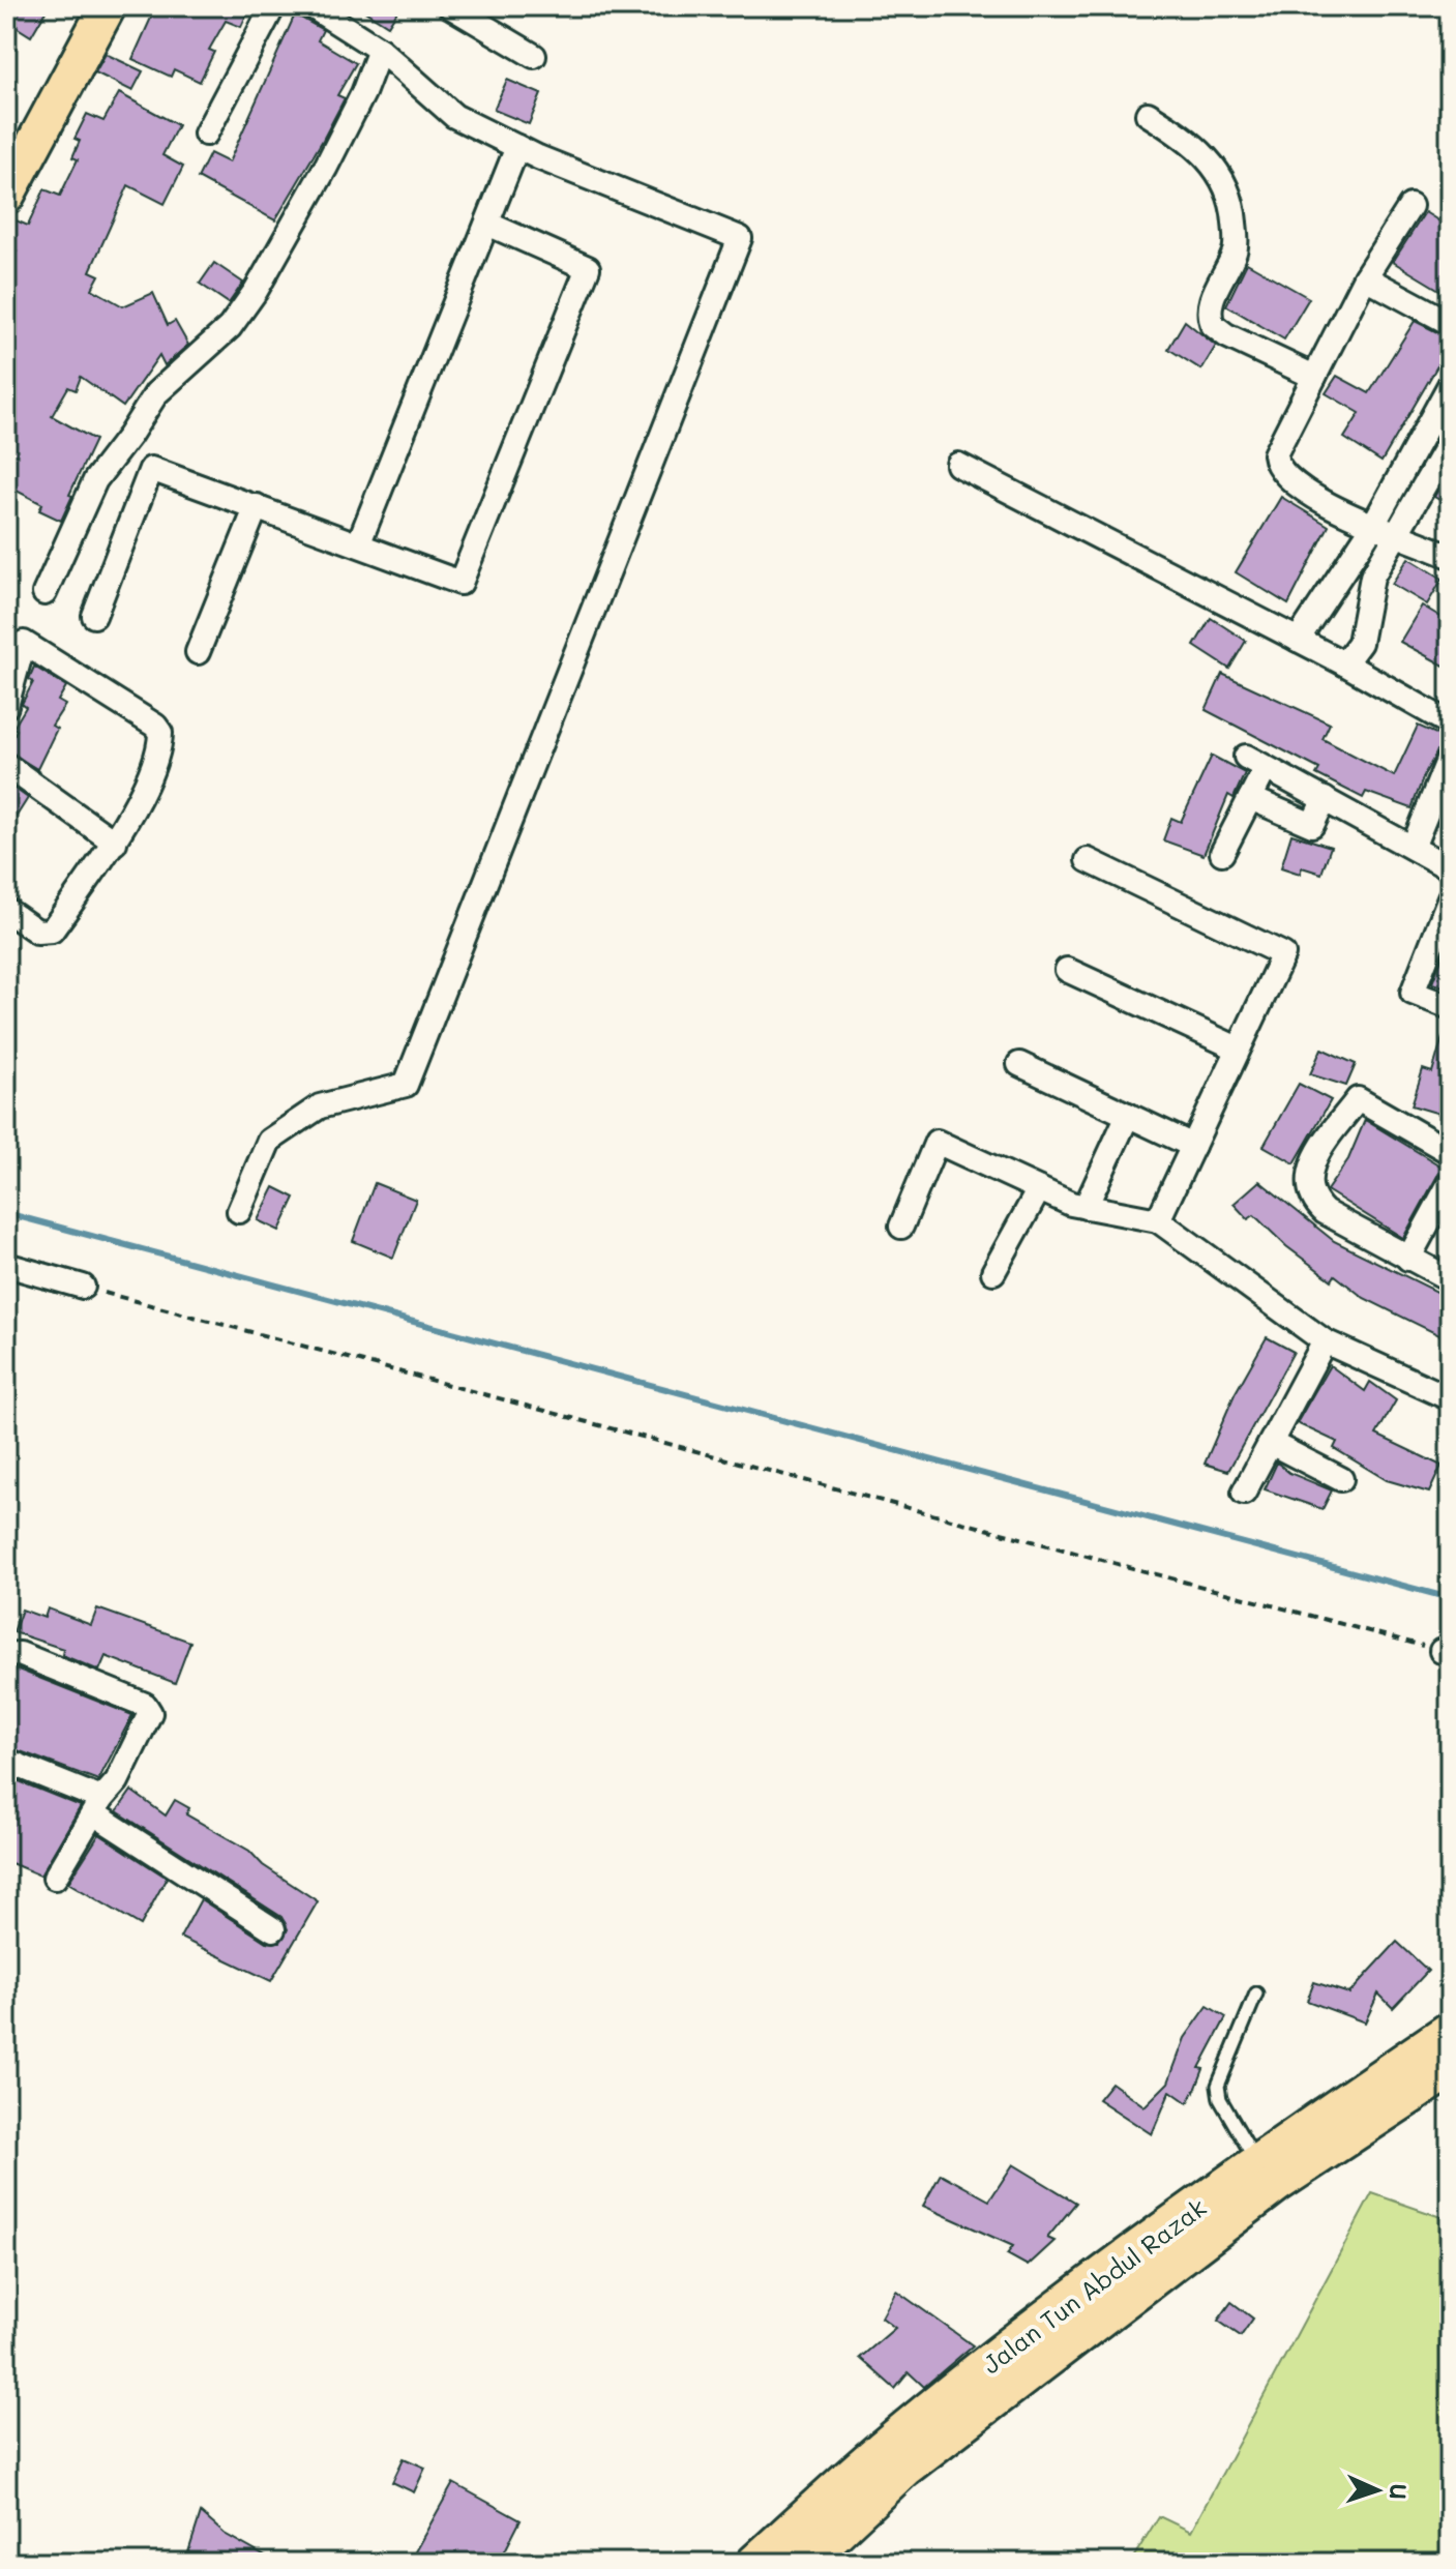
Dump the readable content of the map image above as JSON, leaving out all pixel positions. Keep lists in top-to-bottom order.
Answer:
{
  "streets": {
    "main road": ["Jalan Tun Abdul Razak"]
  },
  "north": "right"
}
